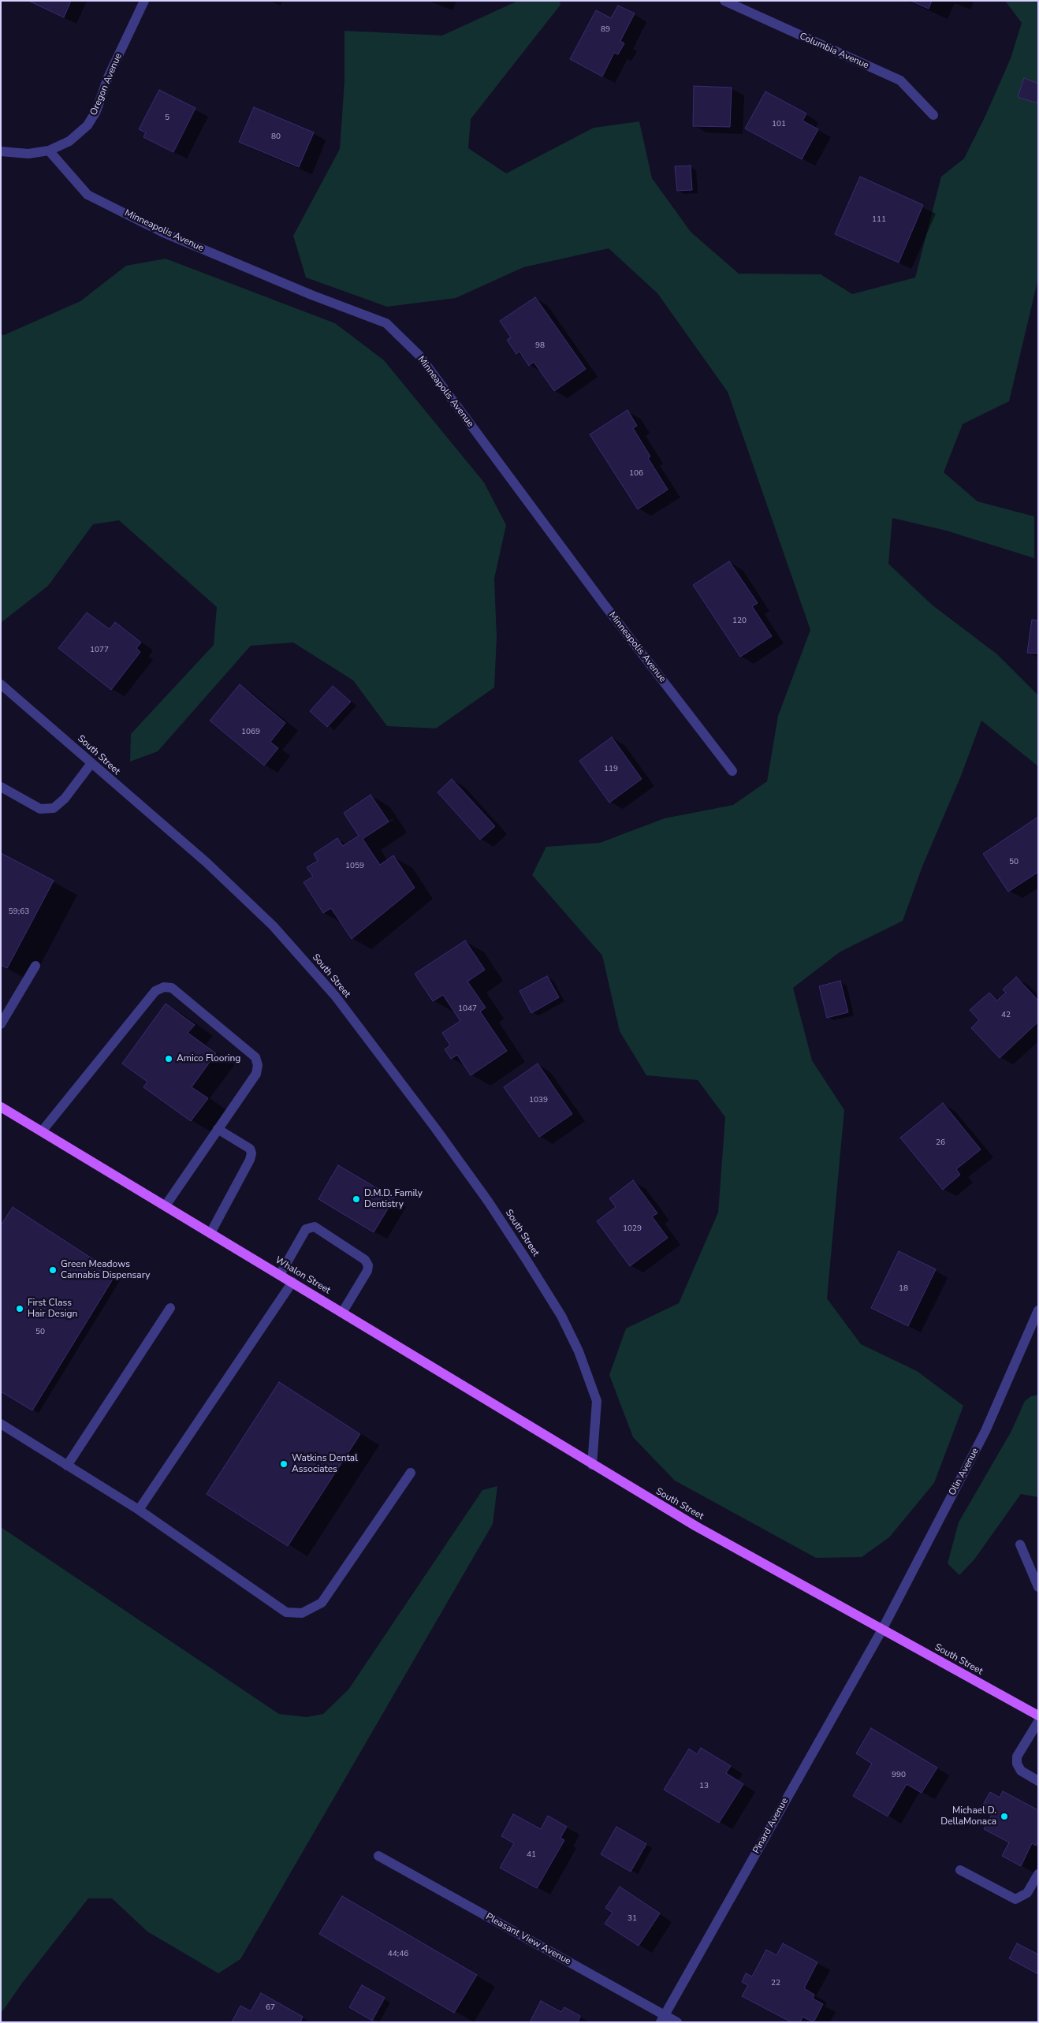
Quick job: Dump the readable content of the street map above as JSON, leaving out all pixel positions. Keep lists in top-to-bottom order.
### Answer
{
  "streets": {
    "main road": ["South Street", "Whalon Street"],
    "street": [
      "Columbia Avenue",
      "Oregon Avenue",
      "Minneapolis Avenue",
      "Olin Avenue",
      "Pinard Avenue",
      "Pleasant View Avenue"
    ]
  },
  "crossings": [
    ["Oregon Avenue", "Minneapolis Avenue"],
    ["South Street", "Whalon Street"],
    ["South Street", "Olin Avenue"],
    ["South Street", "Pinard Avenue"],
    ["Olin Avenue", "Pinard Avenue"],
    ["Pinard Avenue", "Pleasant View Avenue"]
  ],
  "places": [
    "Amico Flooring",
    "D.M.D. Family Dentistry",
    "Green Meadows Cannabis Dispensary",
    "First Class Hair Design",
    "Watkins Dental Associates",
    "Michael D. DellaMonaca"
  ],
  "house_numbers": [
    "89",
    "5",
    "101",
    "80",
    "111",
    "98",
    "106",
    "120",
    "1077",
    "1069",
    "119",
    "50",
    "1059",
    "59;63",
    "1047",
    "42",
    "1039",
    "26",
    "1029",
    "18",
    "50",
    "990",
    "13",
    "41",
    "31",
    "44;46",
    "22",
    "67"
  ]
}
